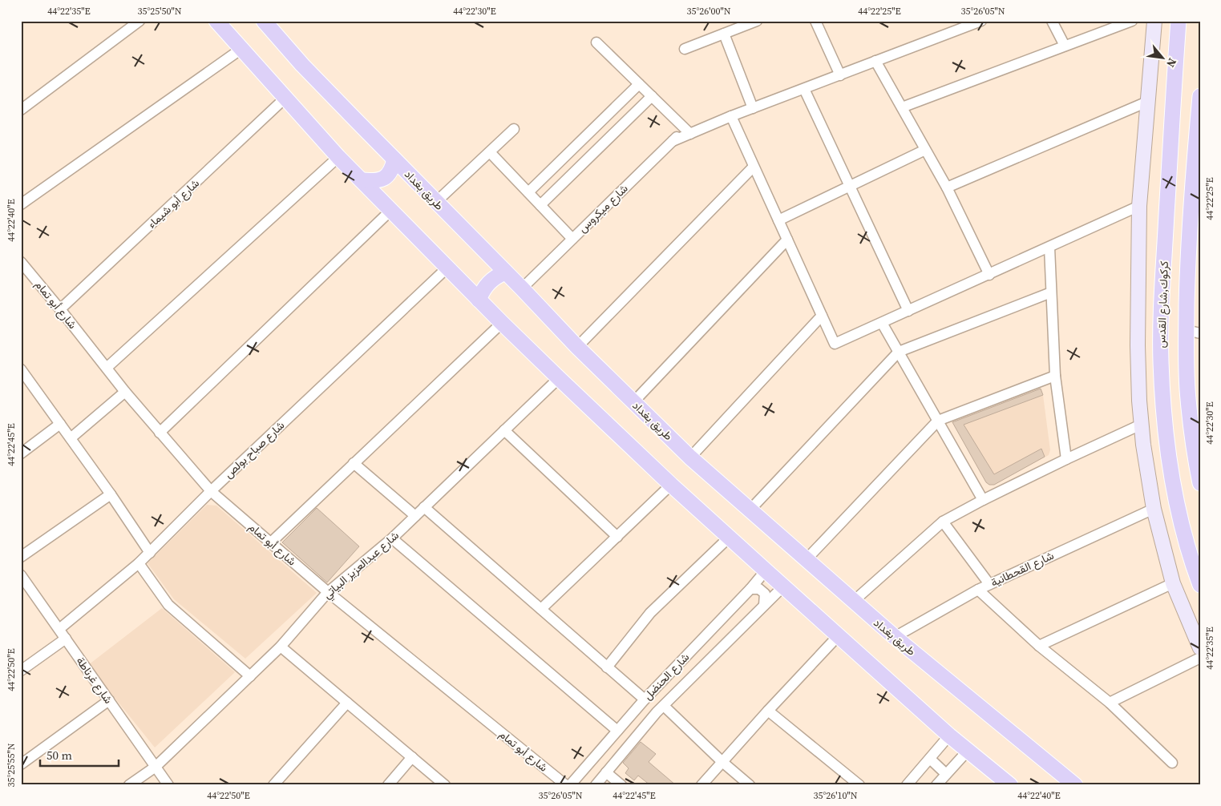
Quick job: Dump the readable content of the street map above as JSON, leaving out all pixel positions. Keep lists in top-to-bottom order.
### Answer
{
  "streets": {
    "main road": ["طريق بغداد", "كركوك,شارع القدس"],
    "street": [
      "شارع أبو شيماء",
      "شارع ميكروس",
      "شارع أبو تمام",
      "شارع صباح بولص",
      "شارع عبدالعزيز البياتي",
      "شارع القحطانية",
      "شارع الحنضل",
      "شارع غرناطة"
    ]
  },
  "crossings": [
    ["طريق بغداد", "شارع ميكروس"],
    ["طريق بغداد", "شارع القحطانية"],
    ["شارع أبو شيماء", "شارع أبو تمام"],
    ["شارع أبو تمام", "شارع صباح بولص"],
    ["شارع أبو تمام", "شارع عبدالعزيز البياتي"],
    ["شارع صباح بولص", "شارع غرناطة"],
    ["شارع عبدالعزيز البياتي", "شارع غرناطة"]
  ],
  "scale_bar": "50 m",
  "north": "bottom right",
  "coordinates": [
    "44°22'35\"E",
    "35°25'50\"N",
    "44°22'30\"E",
    "35°26'00\"N",
    "44°22'25\"E",
    "35°26'05\"N",
    "44°22'40\"E",
    "44°22'45\"E",
    "44°22'50\"E",
    "35°25'55\"N",
    "35°26'10\"N"
  ]
}
